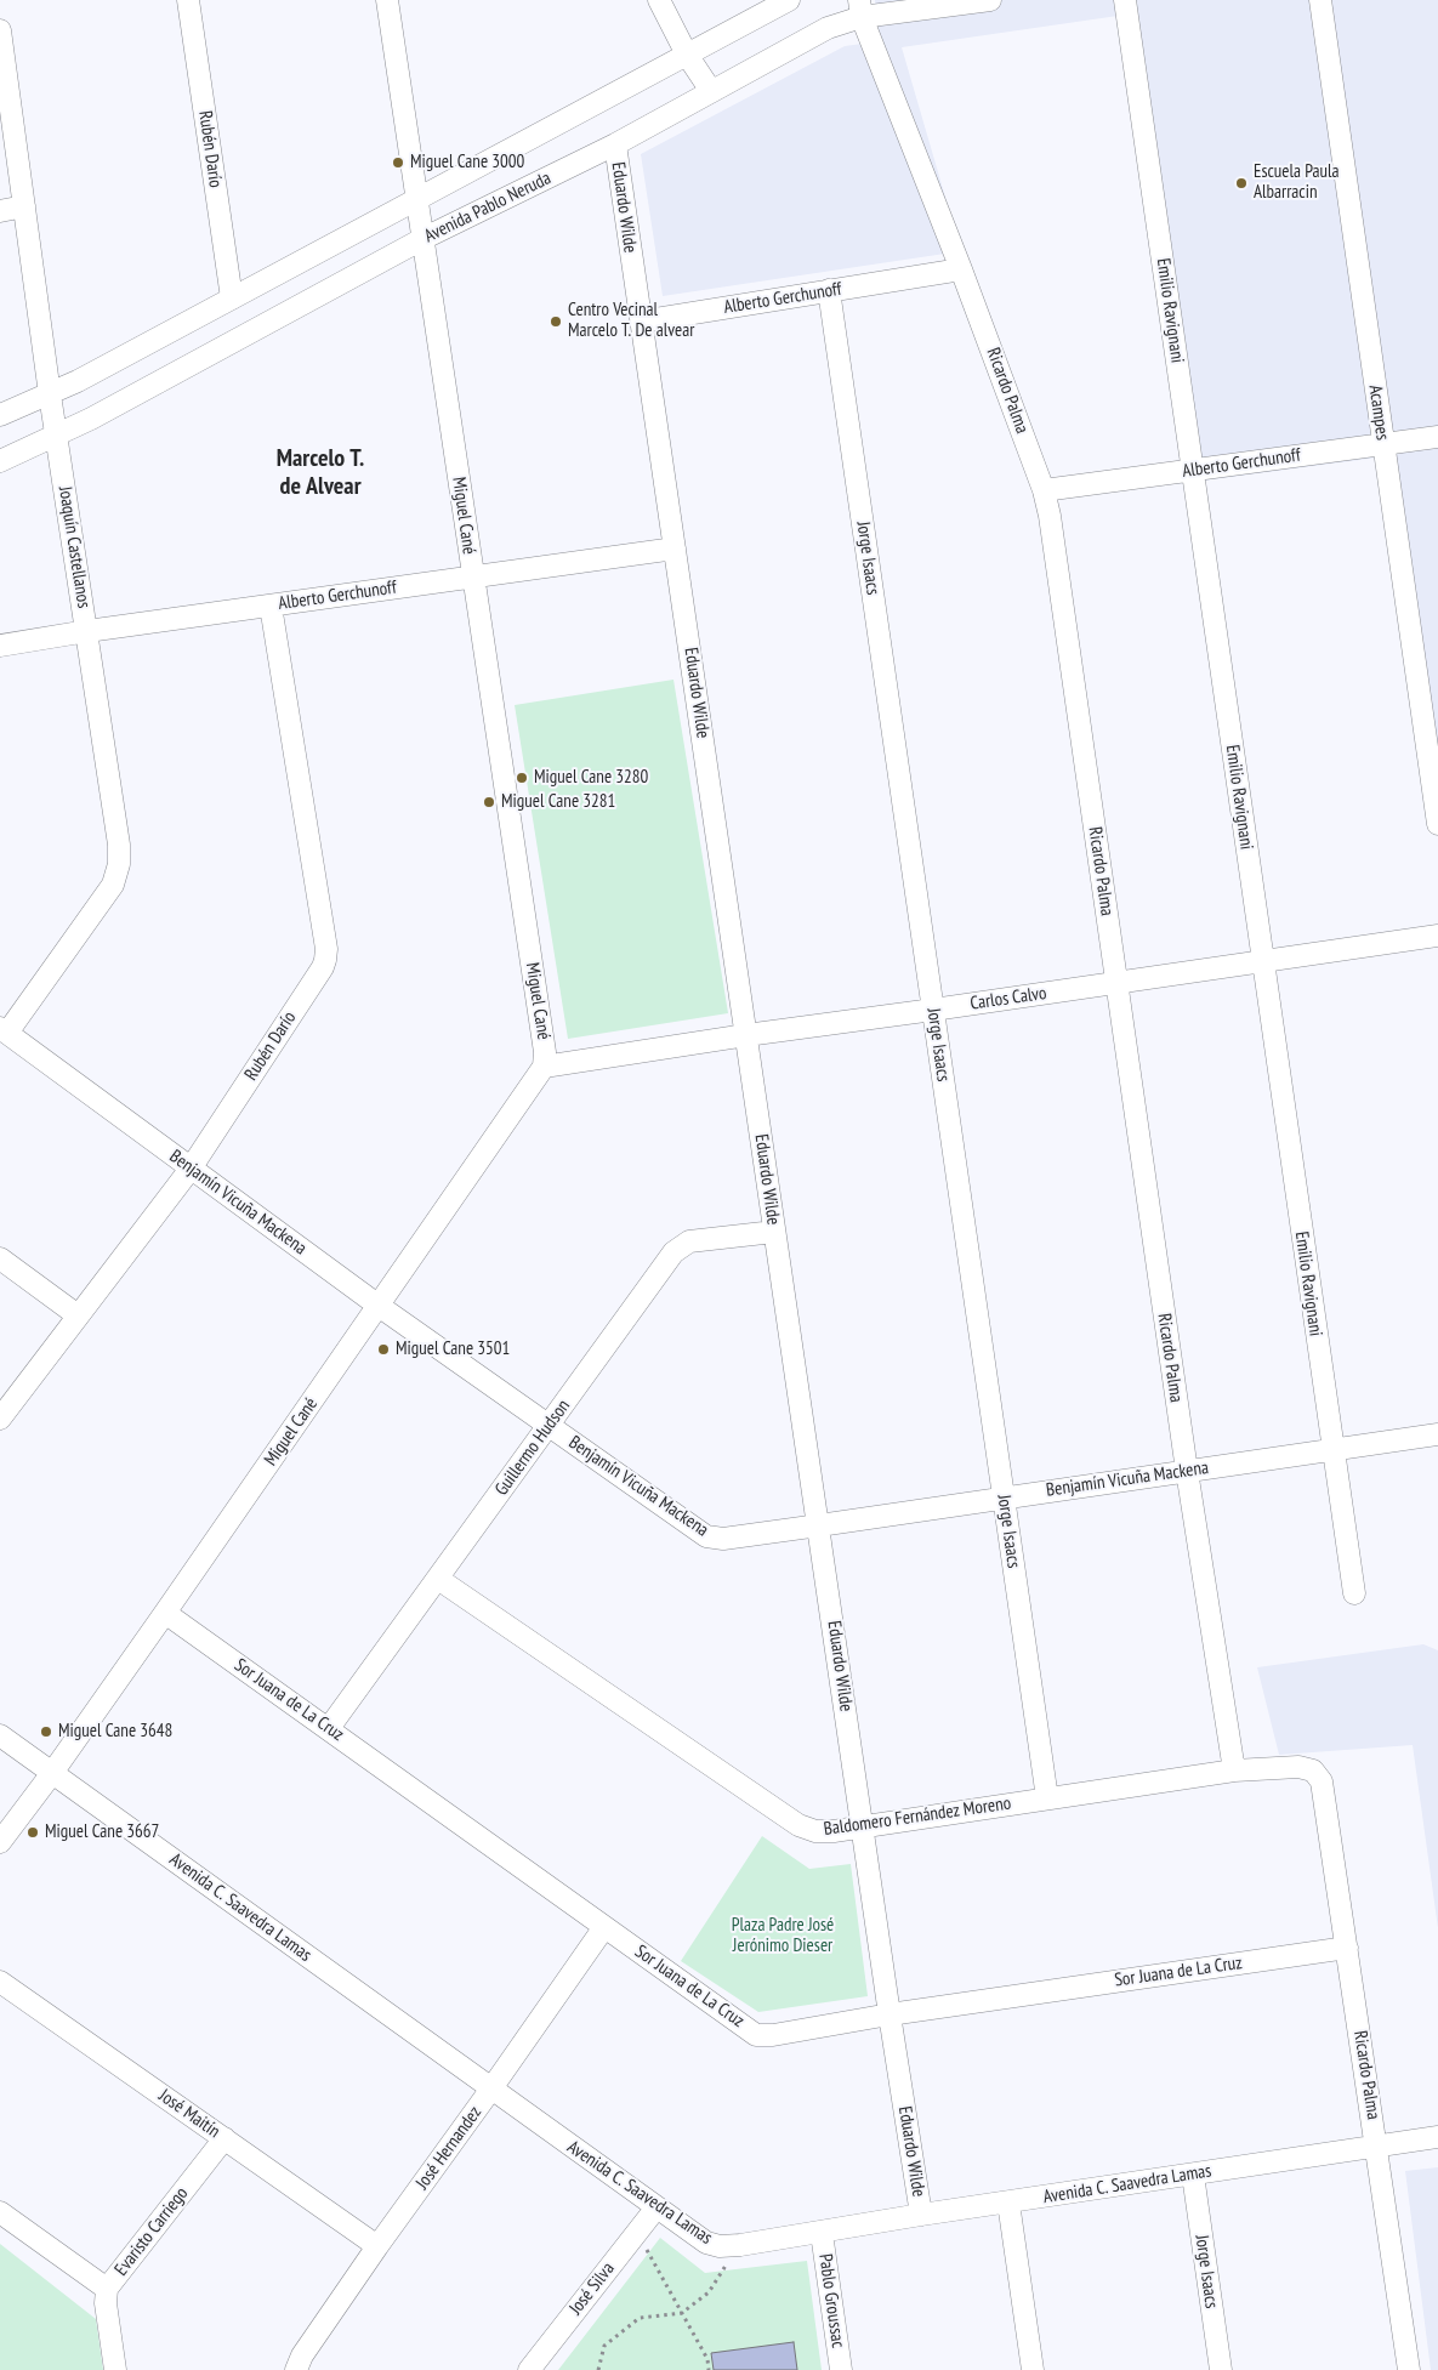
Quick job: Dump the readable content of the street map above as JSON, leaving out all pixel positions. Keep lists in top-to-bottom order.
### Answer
{
  "streets": {
    "street": [
      "Rubén Darío",
      "Avenida Pablo Neruda",
      "Eduardo Wilde",
      "Alberto Gerchunoff",
      "Emilio Ravignani",
      "Ricardo Palma",
      "Acampes",
      "Miguel Cané",
      "Joaquín Castellanos",
      "Jorge Isaacs",
      "Carlos Calvo",
      "Benjamín Vicuña Mackena",
      "Guillermo Hudson",
      "Sor Juana de La Cruz",
      "Baldomero Fernández Moreno",
      "Avenida C. Saavedra Lamas",
      "José Maitín",
      "José Hernandez",
      "Evaristo Carriego",
      "José Silva",
      "Pablo Groussac"
    ]
  },
  "crossings": [
    ["Rubén Darío", "Avenida Pablo Neruda"],
    ["Rubén Darío", "Alberto Gerchunoff"],
    ["Rubén Darío", "Benjamín Vicuña Mackena"],
    ["Avenida Pablo Neruda", "Eduardo Wilde"],
    ["Avenida Pablo Neruda", "Ricardo Palma"],
    ["Avenida Pablo Neruda", "Miguel Cané"],
    ["Avenida Pablo Neruda", "Joaquín Castellanos"],
    ["Eduardo Wilde", "Alberto Gerchunoff"],
    ["Eduardo Wilde", "Carlos Calvo"],
    ["Eduardo Wilde", "Benjamín Vicuña Mackena"],
    ["Eduardo Wilde", "Guillermo Hudson"],
    ["Eduardo Wilde", "Sor Juana de La Cruz"],
    ["Eduardo Wilde", "Baldomero Fernández Moreno"],
    ["Eduardo Wilde", "Avenida C. Saavedra Lamas"],
    ["Alberto Gerchunoff", "Emilio Ravignani"],
    ["Alberto Gerchunoff", "Ricardo Palma"],
    ["Alberto Gerchunoff", "Acampes"],
    ["Alberto Gerchunoff", "Miguel Cané"],
    ["Alberto Gerchunoff", "Joaquín Castellanos"],
    ["Alberto Gerchunoff", "Jorge Isaacs"],
    ["Emilio Ravignani", "Carlos Calvo"],
    ["Emilio Ravignani", "Benjamín Vicuña Mackena"],
    ["Ricardo Palma", "Carlos Calvo"],
    ["Ricardo Palma", "Benjamín Vicuña Mackena"],
    ["Ricardo Palma", "Sor Juana de La Cruz"],
    ["Ricardo Palma", "Baldomero Fernández Moreno"],
    ["Ricardo Palma", "Avenida C. Saavedra Lamas"],
    ["Miguel Cané", "Carlos Calvo"],
    ["Miguel Cané", "Benjamín Vicuña Mackena"],
    ["Miguel Cané", "Sor Juana de La Cruz"],
    ["Miguel Cané", "Avenida C. Saavedra Lamas"],
    ["Joaquín Castellanos", "Benjamín Vicuña Mackena"],
    ["Jorge Isaacs", "Carlos Calvo"],
    ["Jorge Isaacs", "Benjamín Vicuña Mackena"],
    ["Jorge Isaacs", "Baldomero Fernández Moreno"],
    ["Jorge Isaacs", "Avenida C. Saavedra Lamas"],
    ["Benjamín Vicuña Mackena", "Guillermo Hudson"],
    ["Guillermo Hudson", "Sor Juana de La Cruz"],
    ["Guillermo Hudson", "Baldomero Fernández Moreno"],
    ["Sor Juana de La Cruz", "José Hernandez"],
    ["Avenida C. Saavedra Lamas", "José Hernandez"],
    ["Avenida C. Saavedra Lamas", "José Silva"],
    ["Avenida C. Saavedra Lamas", "Pablo Groussac"],
    ["José Maitín", "José Hernandez"],
    ["José Maitín", "Evaristo Carriego"]
  ],
  "districts": ["Marcelo T. de Alvear"],
  "parks": ["Plaza Padre José Jerónimo Dieser"],
  "places": [
    "Miguel Cane 3000",
    "Escuela Paula Albarracin",
    "Centro Vecinal Marcelo T. De alvear",
    "Miguel Cane 3280",
    "Miguel Cane 3281",
    "Miguel Cane 3501",
    "Miguel Cane 3648",
    "Miguel Cane 3667"
  ]
}
